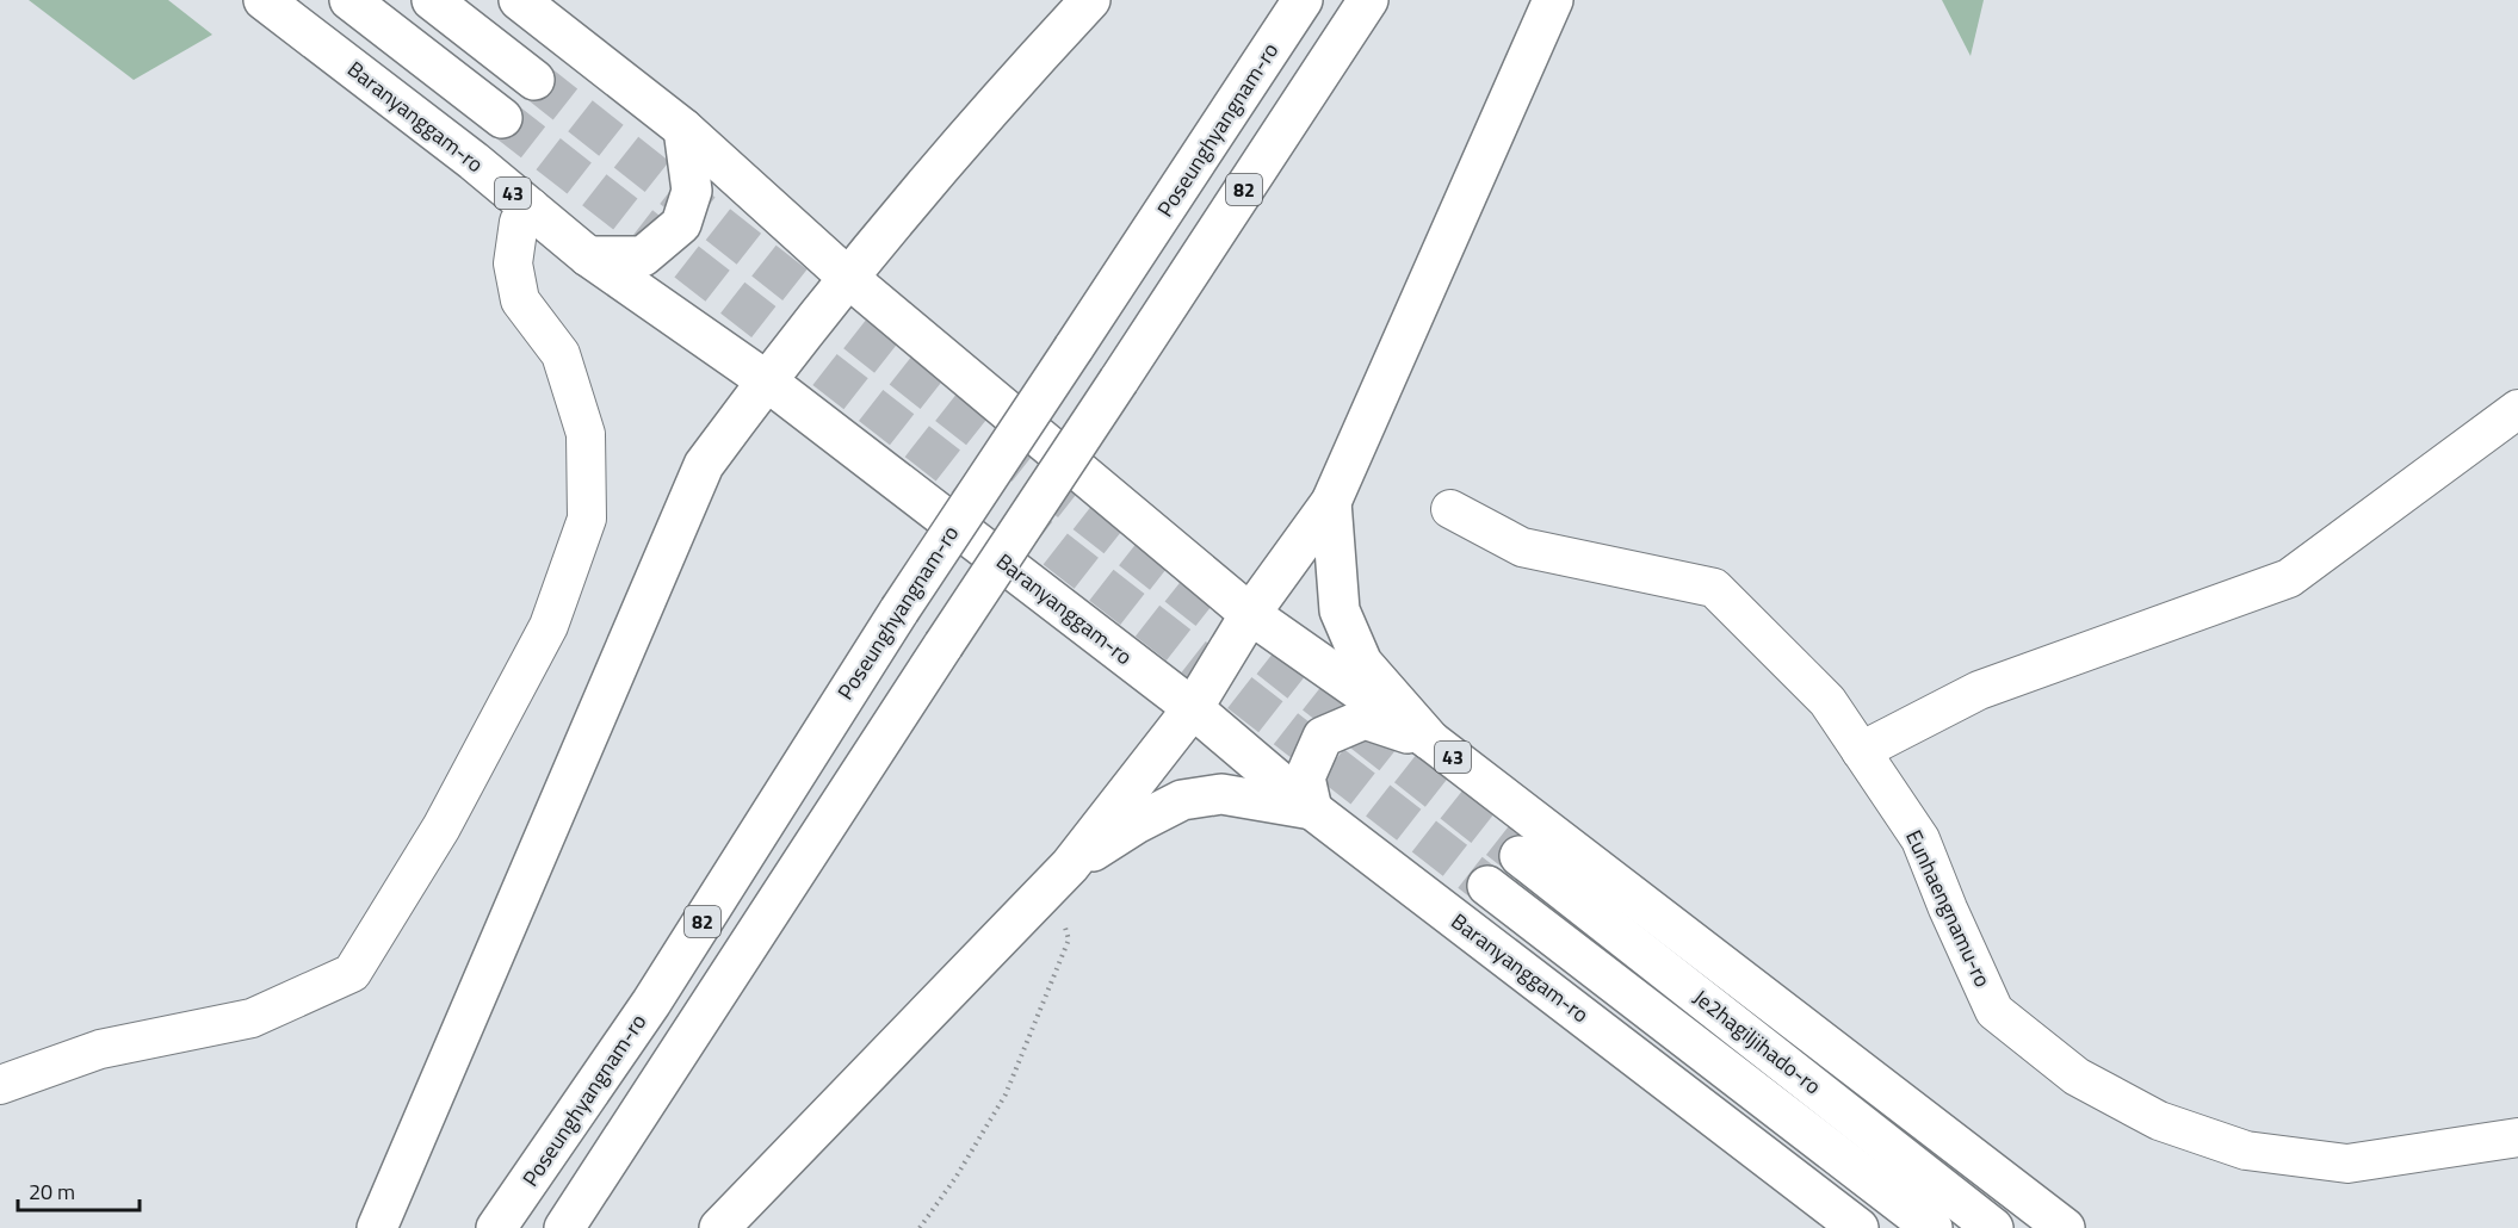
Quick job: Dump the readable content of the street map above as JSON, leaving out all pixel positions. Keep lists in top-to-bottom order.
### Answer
{
  "streets": {
    "main road": [
      "Baranyanggam-ro",
      "Poseunghyangnam-ro",
      "82",
      "43",
      "Je2hagiljihado-ro"
    ],
    "street": ["Eunhaengnamu-ro"]
  },
  "scale_bar": "20 m"
}
